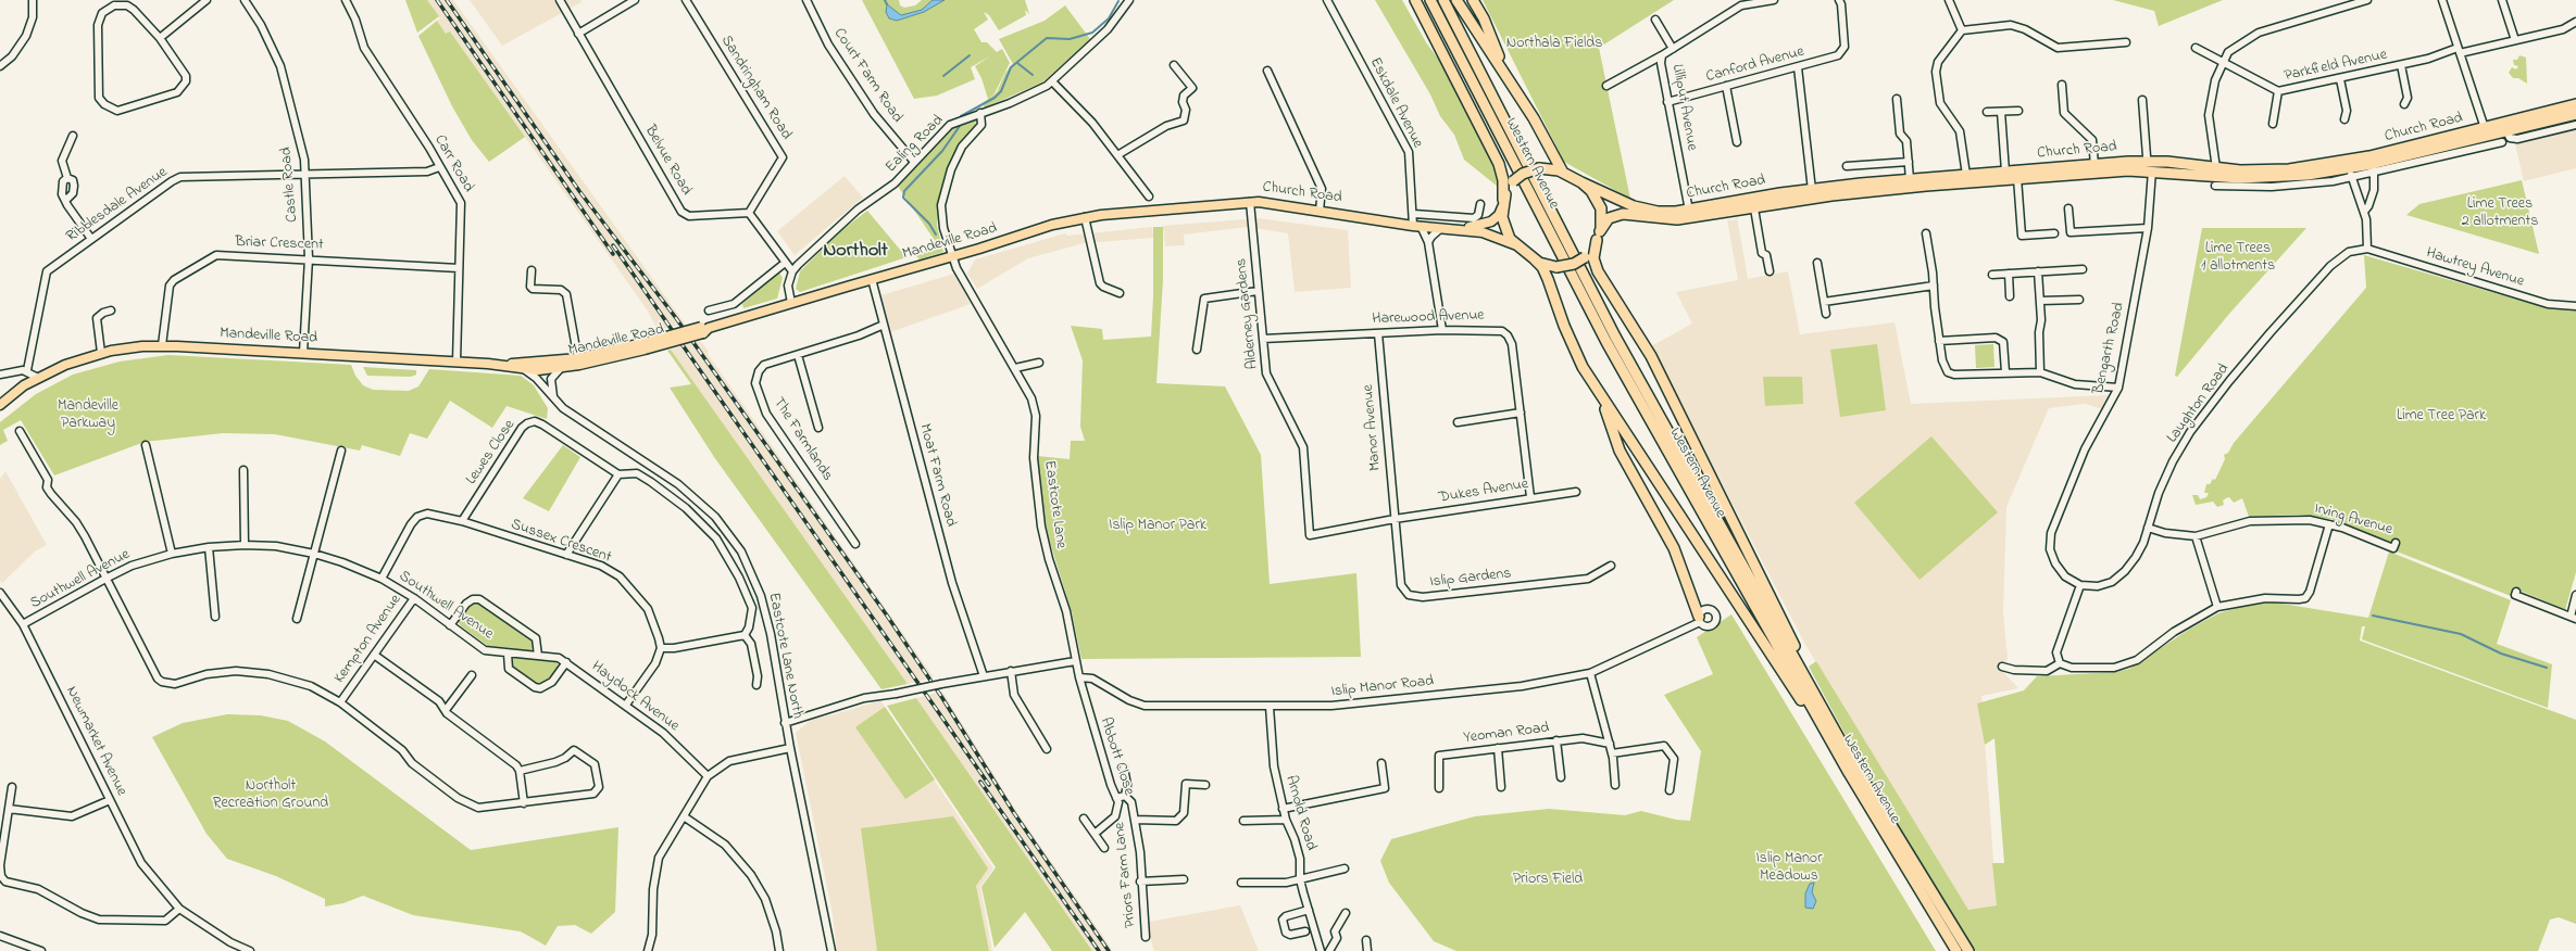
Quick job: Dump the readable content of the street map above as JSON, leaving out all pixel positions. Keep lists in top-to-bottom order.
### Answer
{
  "streets": {
    "highway": ["Church Road", "Western Avenue"],
    "main road": ["Mandeville Road"],
    "street": [
      "Canford Avenue",
      "Parkfield Avenue",
      "Court Farm Road",
      "Sandringham Road",
      "Eskdale Avenue",
      "Lilliput Avenue",
      "Ealing Road",
      "Belvue Road",
      "Carr Road",
      "Castle Road",
      "Ribblesdale Avenue",
      "Briar Crescent",
      "Hawtrey Avenue",
      "Alderney Gardens",
      "Harewood Avenue",
      "Bengarth Road",
      "Laughton Road",
      "Manor Avenue",
      "The Farmlands",
      "Lewes Close",
      "Moat Farm Road",
      "Dukes Avenue",
      "Eastcote Lane",
      "Irving Avenue",
      "Sussex Crescent",
      "Islip Gardens",
      "Southwell Avenue",
      "Kempton Avenue",
      "Eastcote Lane North",
      "Islip Manor Road",
      "Haydock Avenue",
      "Yeoman Road",
      "Newmarket Avenue",
      "Abbott Close",
      "Arnold Road",
      "Priors Farm Lane"
    ]
  },
  "crossings": [
    ["Canford Avenue", "Lilliput Avenue"],
    ["Court Farm Road", "Ealing Road"],
    ["Sandringham Road", "Belvue Road"],
    ["Eskdale Avenue", "Church Road"],
    ["Lilliput Avenue", "Church Road"],
    ["Church Road", "Mandeville Road"],
    ["Church Road", "Alderney Gardens"],
    ["Church Road", "Bengarth Road"],
    ["Ealing Road", "Eastcote Lane"],
    ["Carr Road", "Ribblesdale Avenue"],
    ["Carr Road", "Mandeville Road"],
    ["Carr Road", "Briar Crescent"],
    ["Castle Road", "Ribblesdale Avenue"],
    ["Castle Road", "Mandeville Road"],
    ["Castle Road", "Briar Crescent"],
    ["Mandeville Road", "Briar Crescent"],
    ["Mandeville Road", "Moat Farm Road"],
    ["Mandeville Road", "Eastcote Lane"],
    ["Mandeville Road", "Eastcote Lane North"],
    ["Hawtrey Avenue", "Laughton Road"],
    ["Alderney Gardens", "Harewood Avenue"],
    ["Alderney Gardens", "Manor Avenue"],
    ["Alderney Gardens", "Dukes Avenue"],
    ["Alderney Gardens", "Islip Gardens"],
    ["Harewood Avenue", "Manor Avenue"],
    ["Harewood Avenue", "Dukes Avenue"],
    ["Bengarth Road", "Laughton Road"],
    ["Laughton Road", "Irving Avenue"],
    ["Manor Avenue", "Dukes Avenue"],
    ["Manor Avenue", "Islip Gardens"],
    ["The Farmlands", "Moat Farm Road"],
    ["Lewes Close", "Sussex Crescent"],
    ["Dukes Avenue", "Islip Gardens"],
    ["Sussex Crescent", "Southwell Avenue"],
    ["Southwell Avenue", "Kempton Avenue"],
    ["Southwell Avenue", "Haydock Avenue"],
    ["Southwell Avenue", "Newmarket Avenue"],
    ["Islip Manor Road", "Abbott Close"],
    ["Islip Manor Road", "Arnold Road"]
  ],
  "districts": ["Northolt"],
  "parks": [
    "Northala Fields",
    "Lime Trees 2 allotments",
    "Lime Trees 1 allotments",
    "Mandeville Parkway",
    "Lime Tree Park",
    "Islip Manor Park",
    "Northolt Recreation Ground",
    "Islip Manor Meadows",
    "Priors Field"
  ]
}
